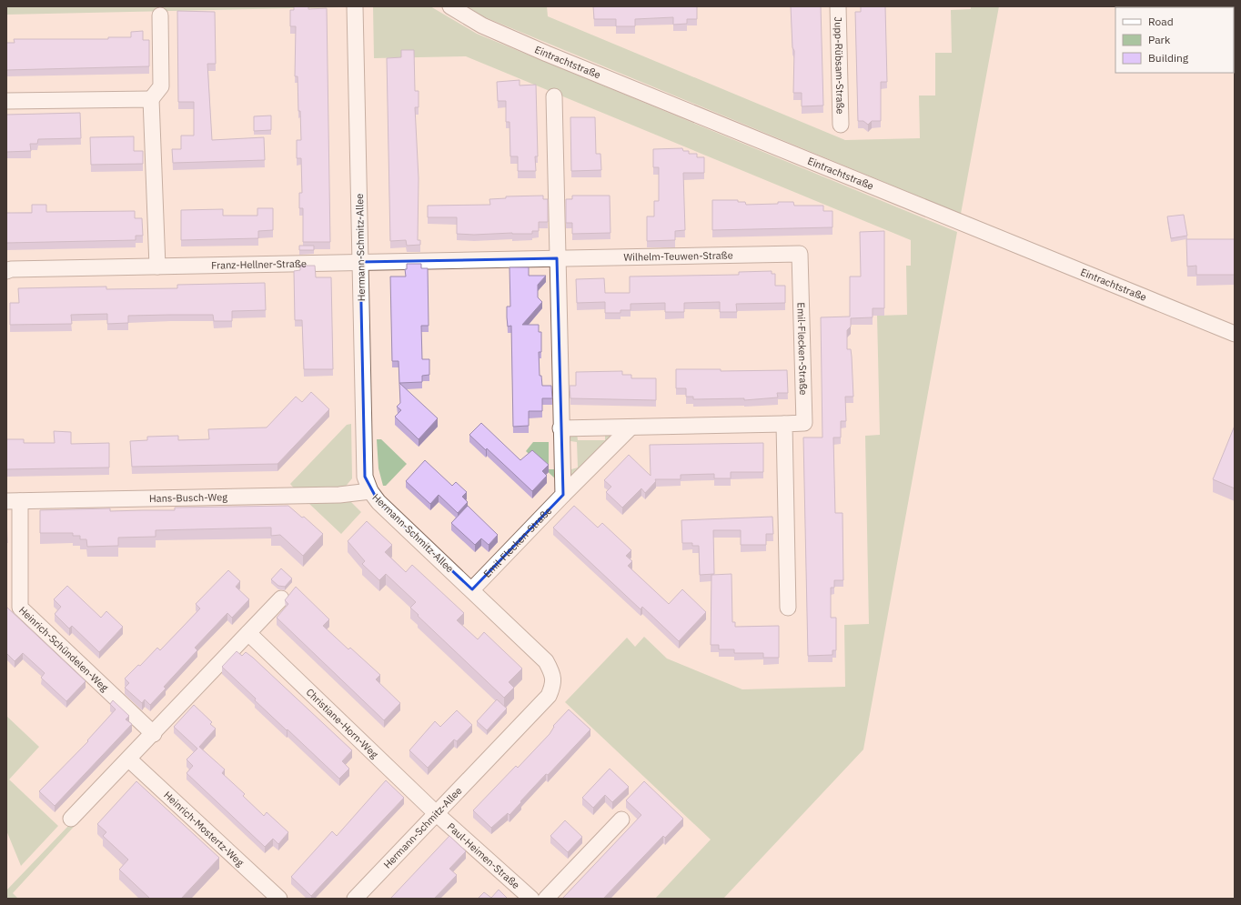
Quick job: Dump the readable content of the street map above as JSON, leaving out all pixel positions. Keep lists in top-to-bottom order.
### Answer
{
  "streets": {
    "street": [
      "Eintrachtstraße",
      "Jupp-Rübsam-Straße",
      "Hermann-Schmitz-Allee",
      "Wilhelm-Teuwen-Straße",
      "Franz-Hellner-Straße",
      "Emil-Flecken-Straße",
      "Hans-Busch-Weg",
      "Heinrich-Schündelen-Weg",
      "Christiane-Horn-Weg",
      "Heinrich-Mostertz-Weg",
      "Paul-Heimen-Straße"
    ]
  },
  "crossings": [
    ["Hermann-Schmitz-Allee", "Wilhelm-Teuwen-Straße"],
    ["Hermann-Schmitz-Allee", "Franz-Hellner-Straße"],
    ["Hermann-Schmitz-Allee", "Emil-Flecken-Straße"],
    ["Hermann-Schmitz-Allee", "Hans-Busch-Weg"],
    ["Hermann-Schmitz-Allee", "Christiane-Horn-Weg"],
    ["Hermann-Schmitz-Allee", "Paul-Heimen-Straße"],
    ["Wilhelm-Teuwen-Straße", "Franz-Hellner-Straße"],
    ["Wilhelm-Teuwen-Straße", "Emil-Flecken-Straße"],
    ["Hans-Busch-Weg", "Heinrich-Schündelen-Weg"],
    ["Christiane-Horn-Weg", "Paul-Heimen-Straße"]
  ],
  "legend": ["Road", "Park", "Building"]
}
